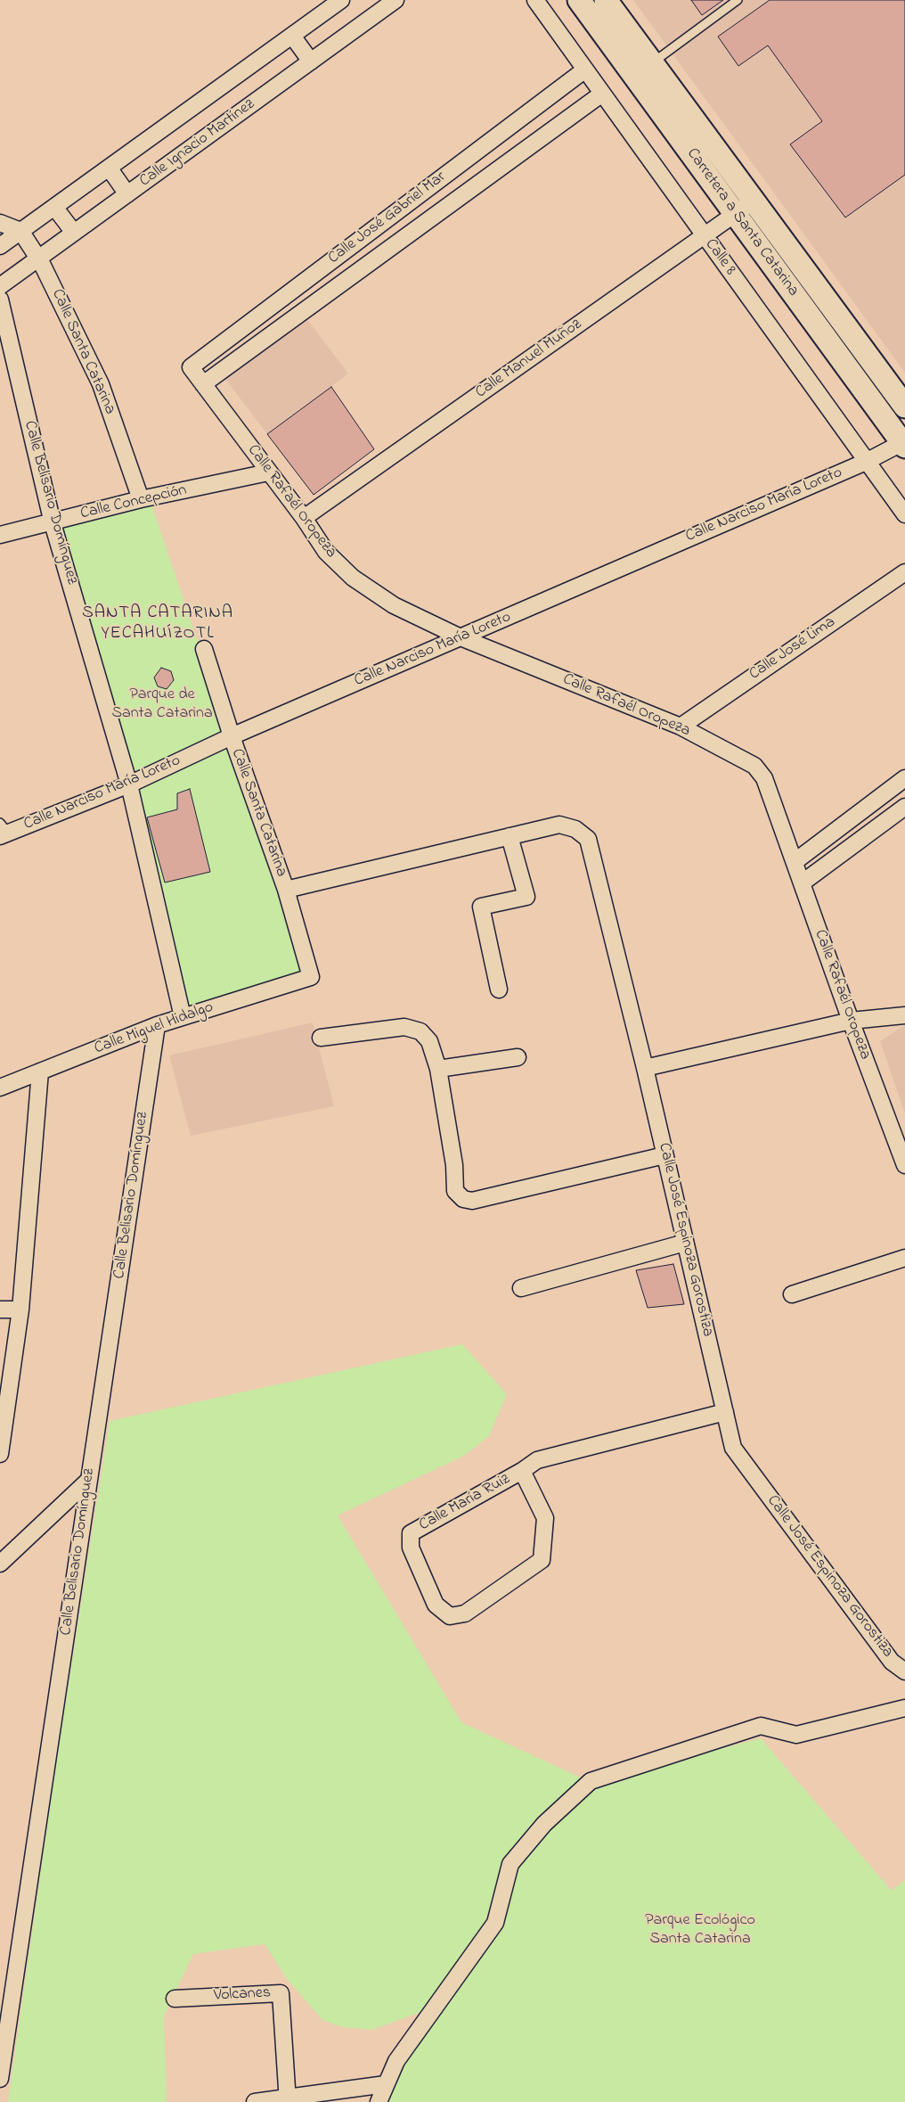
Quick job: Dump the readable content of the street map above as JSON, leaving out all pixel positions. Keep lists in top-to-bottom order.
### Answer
{
  "streets": {
    "main road": ["Carretera a Santa Catarina"],
    "street": [
      "Calle Ignacio Martínez",
      "Calle José Gabriel Mar",
      "Calle 8",
      "Calle Santa Catarina",
      "Calle Manuel Muñoz",
      "Calle Rafaél Oropeza",
      "Calle Belisario Domínguez",
      "Calle Concepción",
      "Calle Narciso María Loreto",
      "Calle José Lima",
      "Calle Miguel Hidalgo",
      "Calle José Espinoza Gorostiza",
      "Calle María Ruiz",
      "Volcanes"
    ]
  },
  "crossings": [
    ["Calle Ignacio Martínez", "Calle Santa Catarina"],
    ["Calle José Gabriel Mar", "Calle 8"],
    ["Calle José Gabriel Mar", "Calle Rafaél Oropeza"],
    ["Carretera a Santa Catarina", "Calle Manuel Muñoz"],
    ["Carretera a Santa Catarina", "Calle Narciso María Loreto"],
    ["Calle 8", "Calle Manuel Muñoz"],
    ["Calle 8", "Calle Narciso María Loreto"],
    ["Calle Santa Catarina", "Calle Concepción"],
    ["Calle Santa Catarina", "Calle Narciso María Loreto"],
    ["Calle Santa Catarina", "Calle Miguel Hidalgo"],
    ["Calle Santa Catarina", "Calle José Espinoza Gorostiza"],
    ["Calle Manuel Muñoz", "Calle Rafaél Oropeza"],
    ["Calle Rafaél Oropeza", "Calle Concepción"],
    ["Calle Rafaél Oropeza", "Calle Narciso María Loreto"],
    ["Calle Rafaél Oropeza", "Calle José Lima"],
    ["Calle Belisario Domínguez", "Calle Concepción"],
    ["Calle Belisario Domínguez", "Calle Narciso María Loreto"],
    ["Calle Belisario Domínguez", "Calle Miguel Hidalgo"],
    ["Calle José Espinoza Gorostiza", "Calle María Ruiz"]
  ],
  "districts": ["SANTA CATARINA YECAHUÍZOTL"],
  "parks": ["Parque de Santa Catarina", "Parque Ecológico Santa Catarina"]
}
